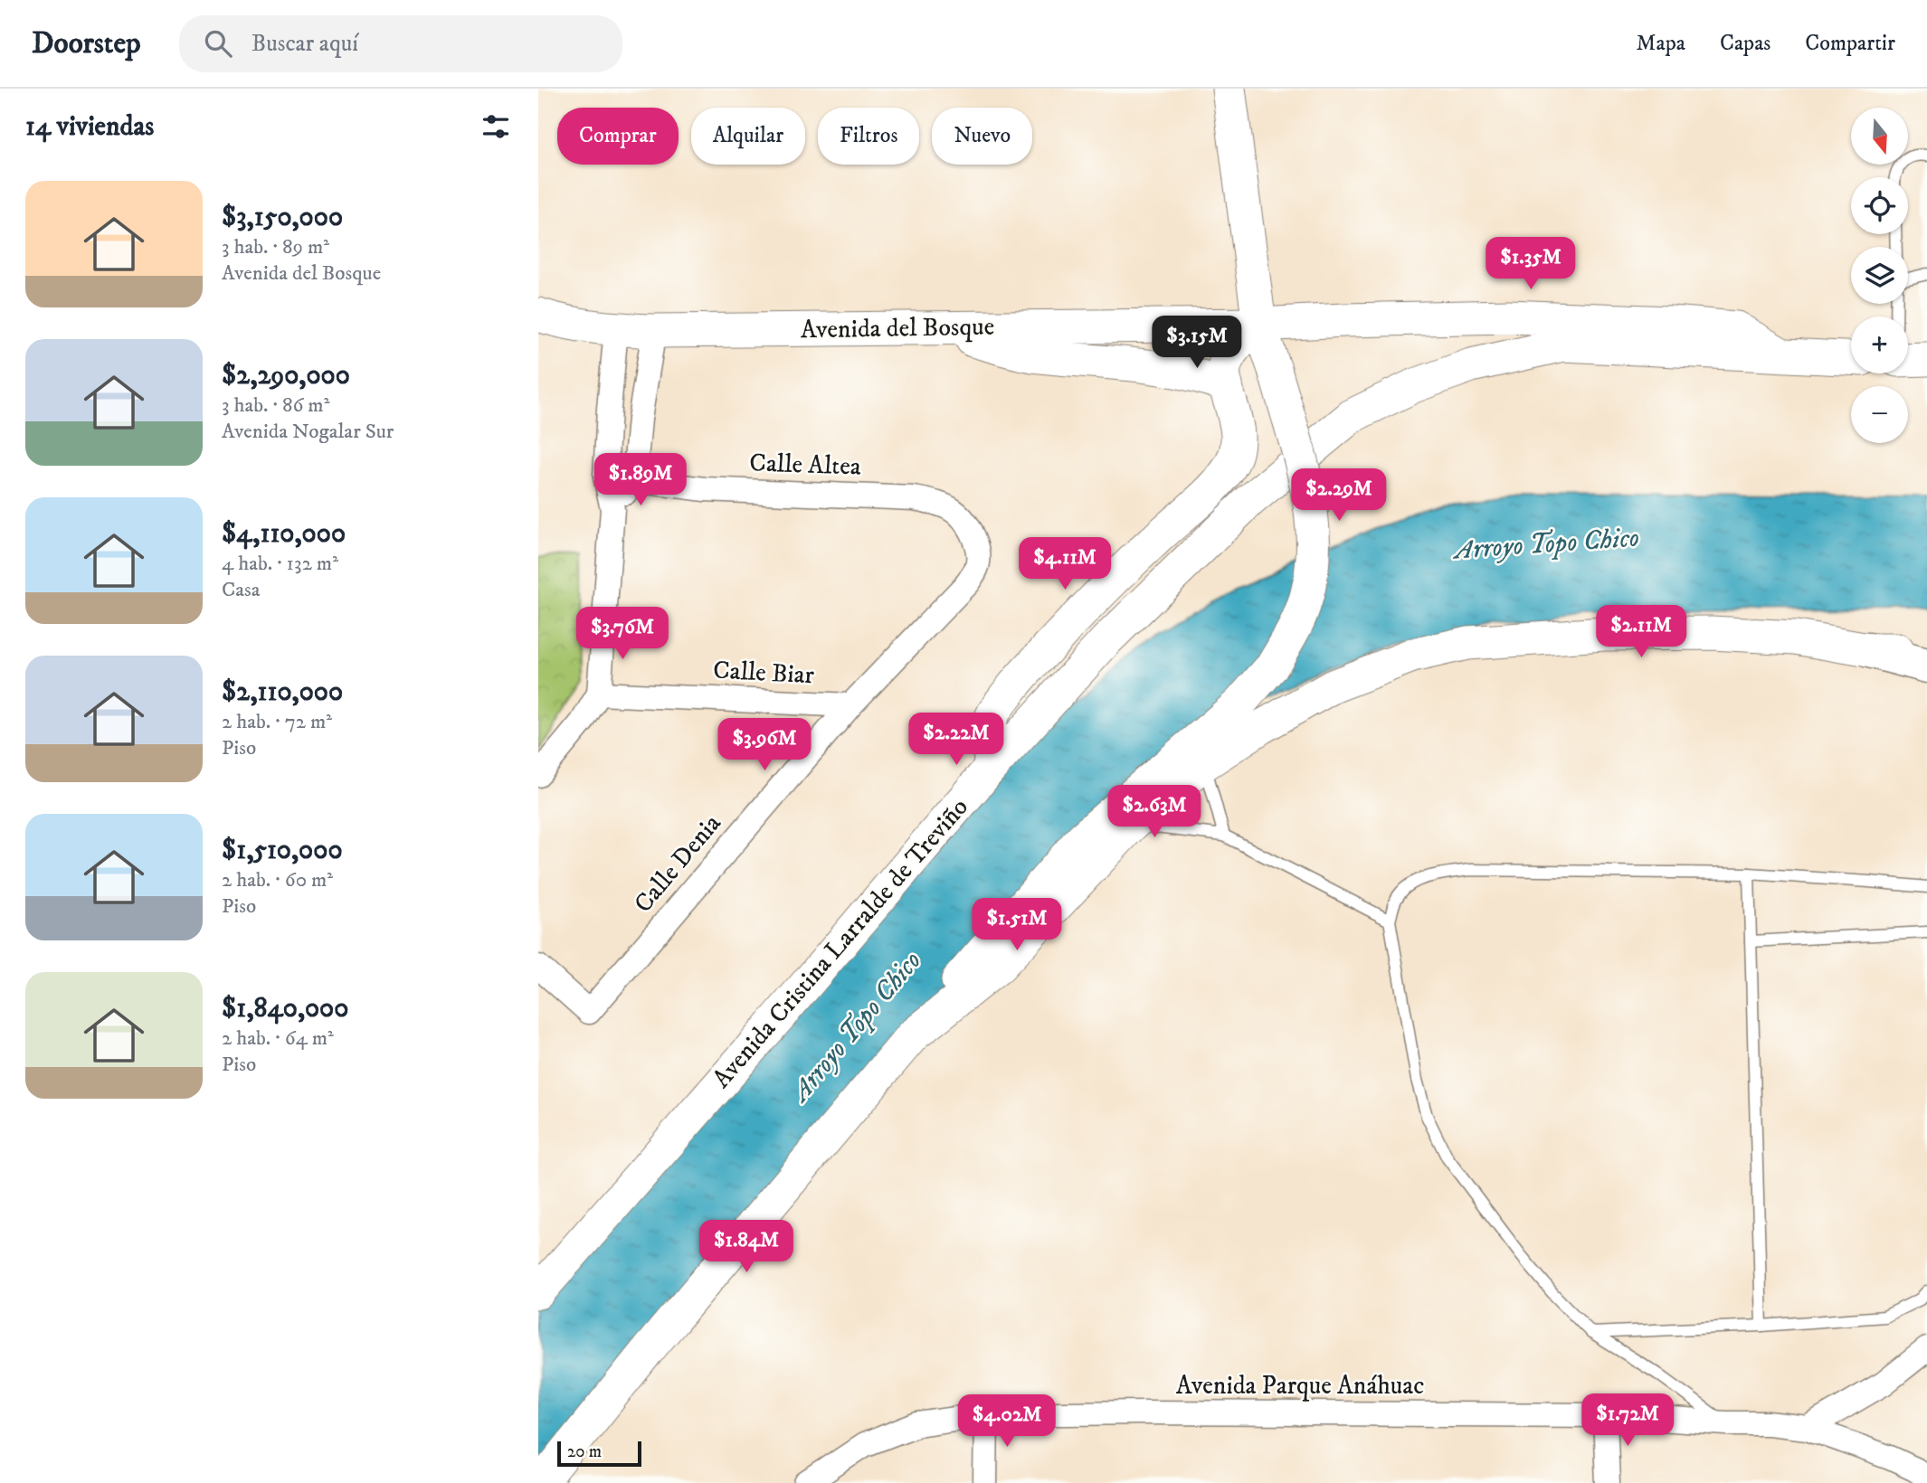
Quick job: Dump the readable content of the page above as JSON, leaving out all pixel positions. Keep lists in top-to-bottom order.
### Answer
{
  "streets": {
    "main road": ["Avenida del Bosque", "Avenida Cristina Larralde de Treviño"],
    "street": [
      "Calle Altea",
      "Calle Biar",
      "Calle Denia",
      "Avenida Parque Anáhuac"
    ]
  },
  "crossings": [
    ["Avenida del Bosque", "Avenida Cristina Larralde de Treviño"],
    ["Calle Altea", "Calle Denia"],
    ["Calle Biar", "Calle Denia"]
  ],
  "water": ["Arroyo Topo Chico"],
  "scale_bar": "20 m",
  "north": "bottom",
  "page": {
    "header": "Doorstep",
    "search": "Buscar aquí",
    "nav": ["Mapa", "Capas", "Compartir"],
    "heading": "14 viviendas",
    "map_buttons": ["+", "−"],
    "chip": [
      "Comprar",
      "Alquilar",
      "Filtros",
      "Nuevo"
    ],
    "list": [
      {
        "name": "$3,150,000",
        "note": "3 hab. · 89 m² · Avenida del Bosque"
      },
      {
        "name": "$2,290,000",
        "note": "3 hab. · 86 m² · Avenida Nogalar Sur"
      },
      {
        "name": "$4,110,000",
        "note": "4 hab. · 132 m² · Casa"
      },
      {
        "name": "$2,110,000",
        "note": "2 hab. · 72 m² · Piso"
      },
      {
        "name": "$1,510,000",
        "note": "2 hab. · 60 m² · Piso"
      },
      {
        "name": "$1,840,000",
        "note": "2 hab. · 64 m² · Piso"
      }
    ],
    "price": [
      "$1.35M",
      "$3.15M",
      "$1.89M",
      "$2.29M",
      "$4.11M",
      "$2.11M",
      "$3.76M",
      "$2.22M",
      "$3.96M",
      "$2.63M",
      "$1.51M",
      "$1.84M",
      "$1.72M",
      "$4.02M"
    ],
    "scale": "20 m"
  }
}
